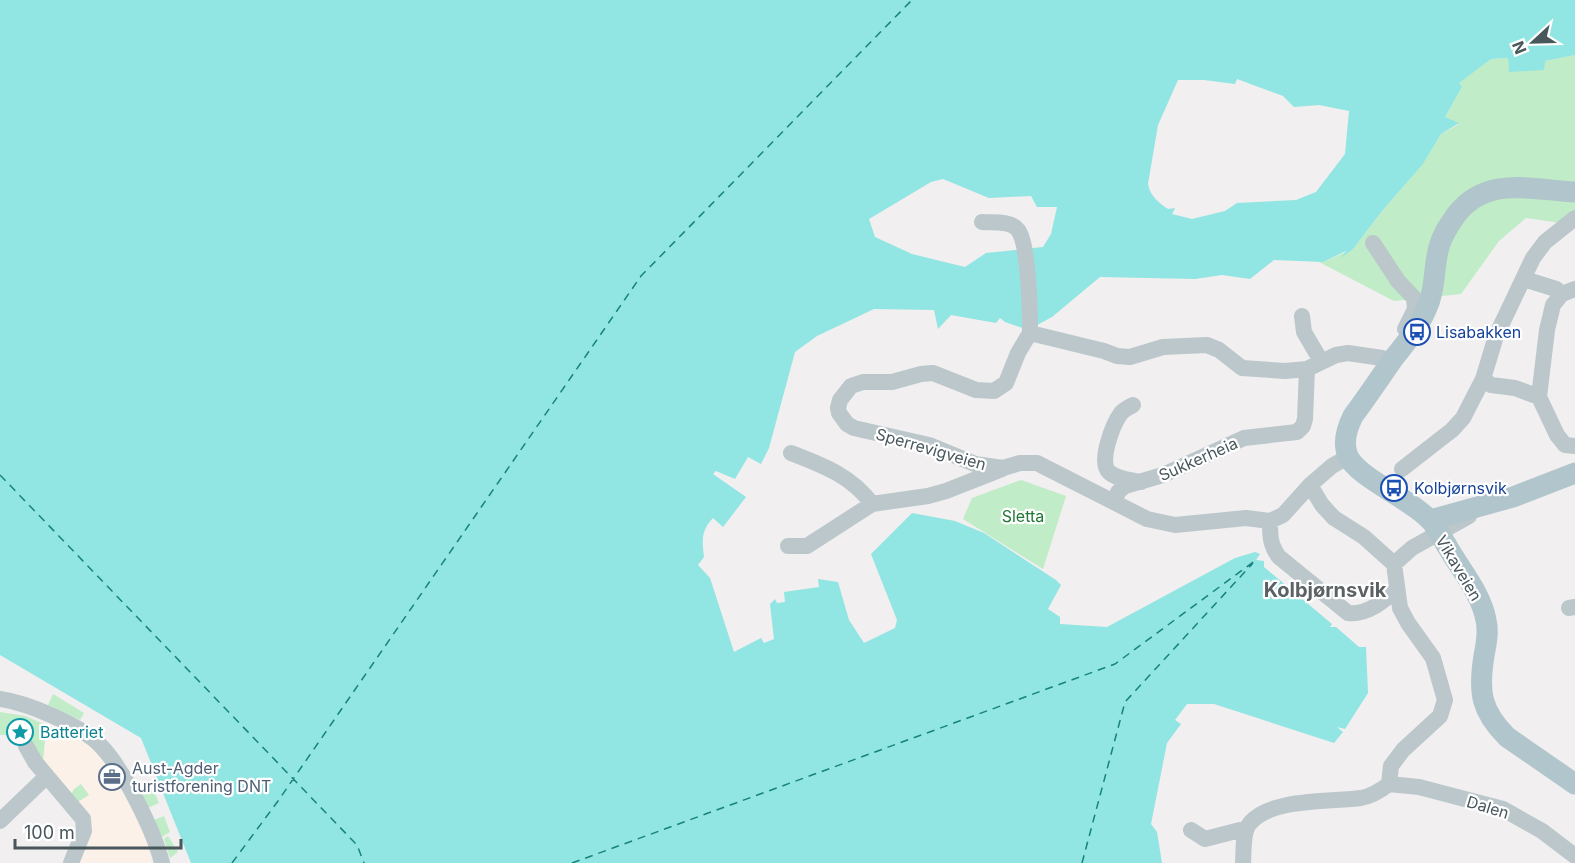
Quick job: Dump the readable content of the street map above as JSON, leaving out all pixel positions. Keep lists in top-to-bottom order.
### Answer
{
  "streets": {
    "main road": ["Vikaveien"],
    "street": ["Sperrevigveien", "Sukkerheia", "Dalen"]
  },
  "crossings": [
    ["Sperrevigveien", "Sukkerheia"]
  ],
  "districts": ["Kolbjørnsvik"],
  "parks": ["Sletta"],
  "places": {
    "bus stop": ["Lisabakken", "Kolbjørnsvik"],
    "place": ["Batteriet"],
    "office": ["Aust-Agder turistforening DNT"]
  },
  "scale_bar": "100 m",
  "north": "left"
}
